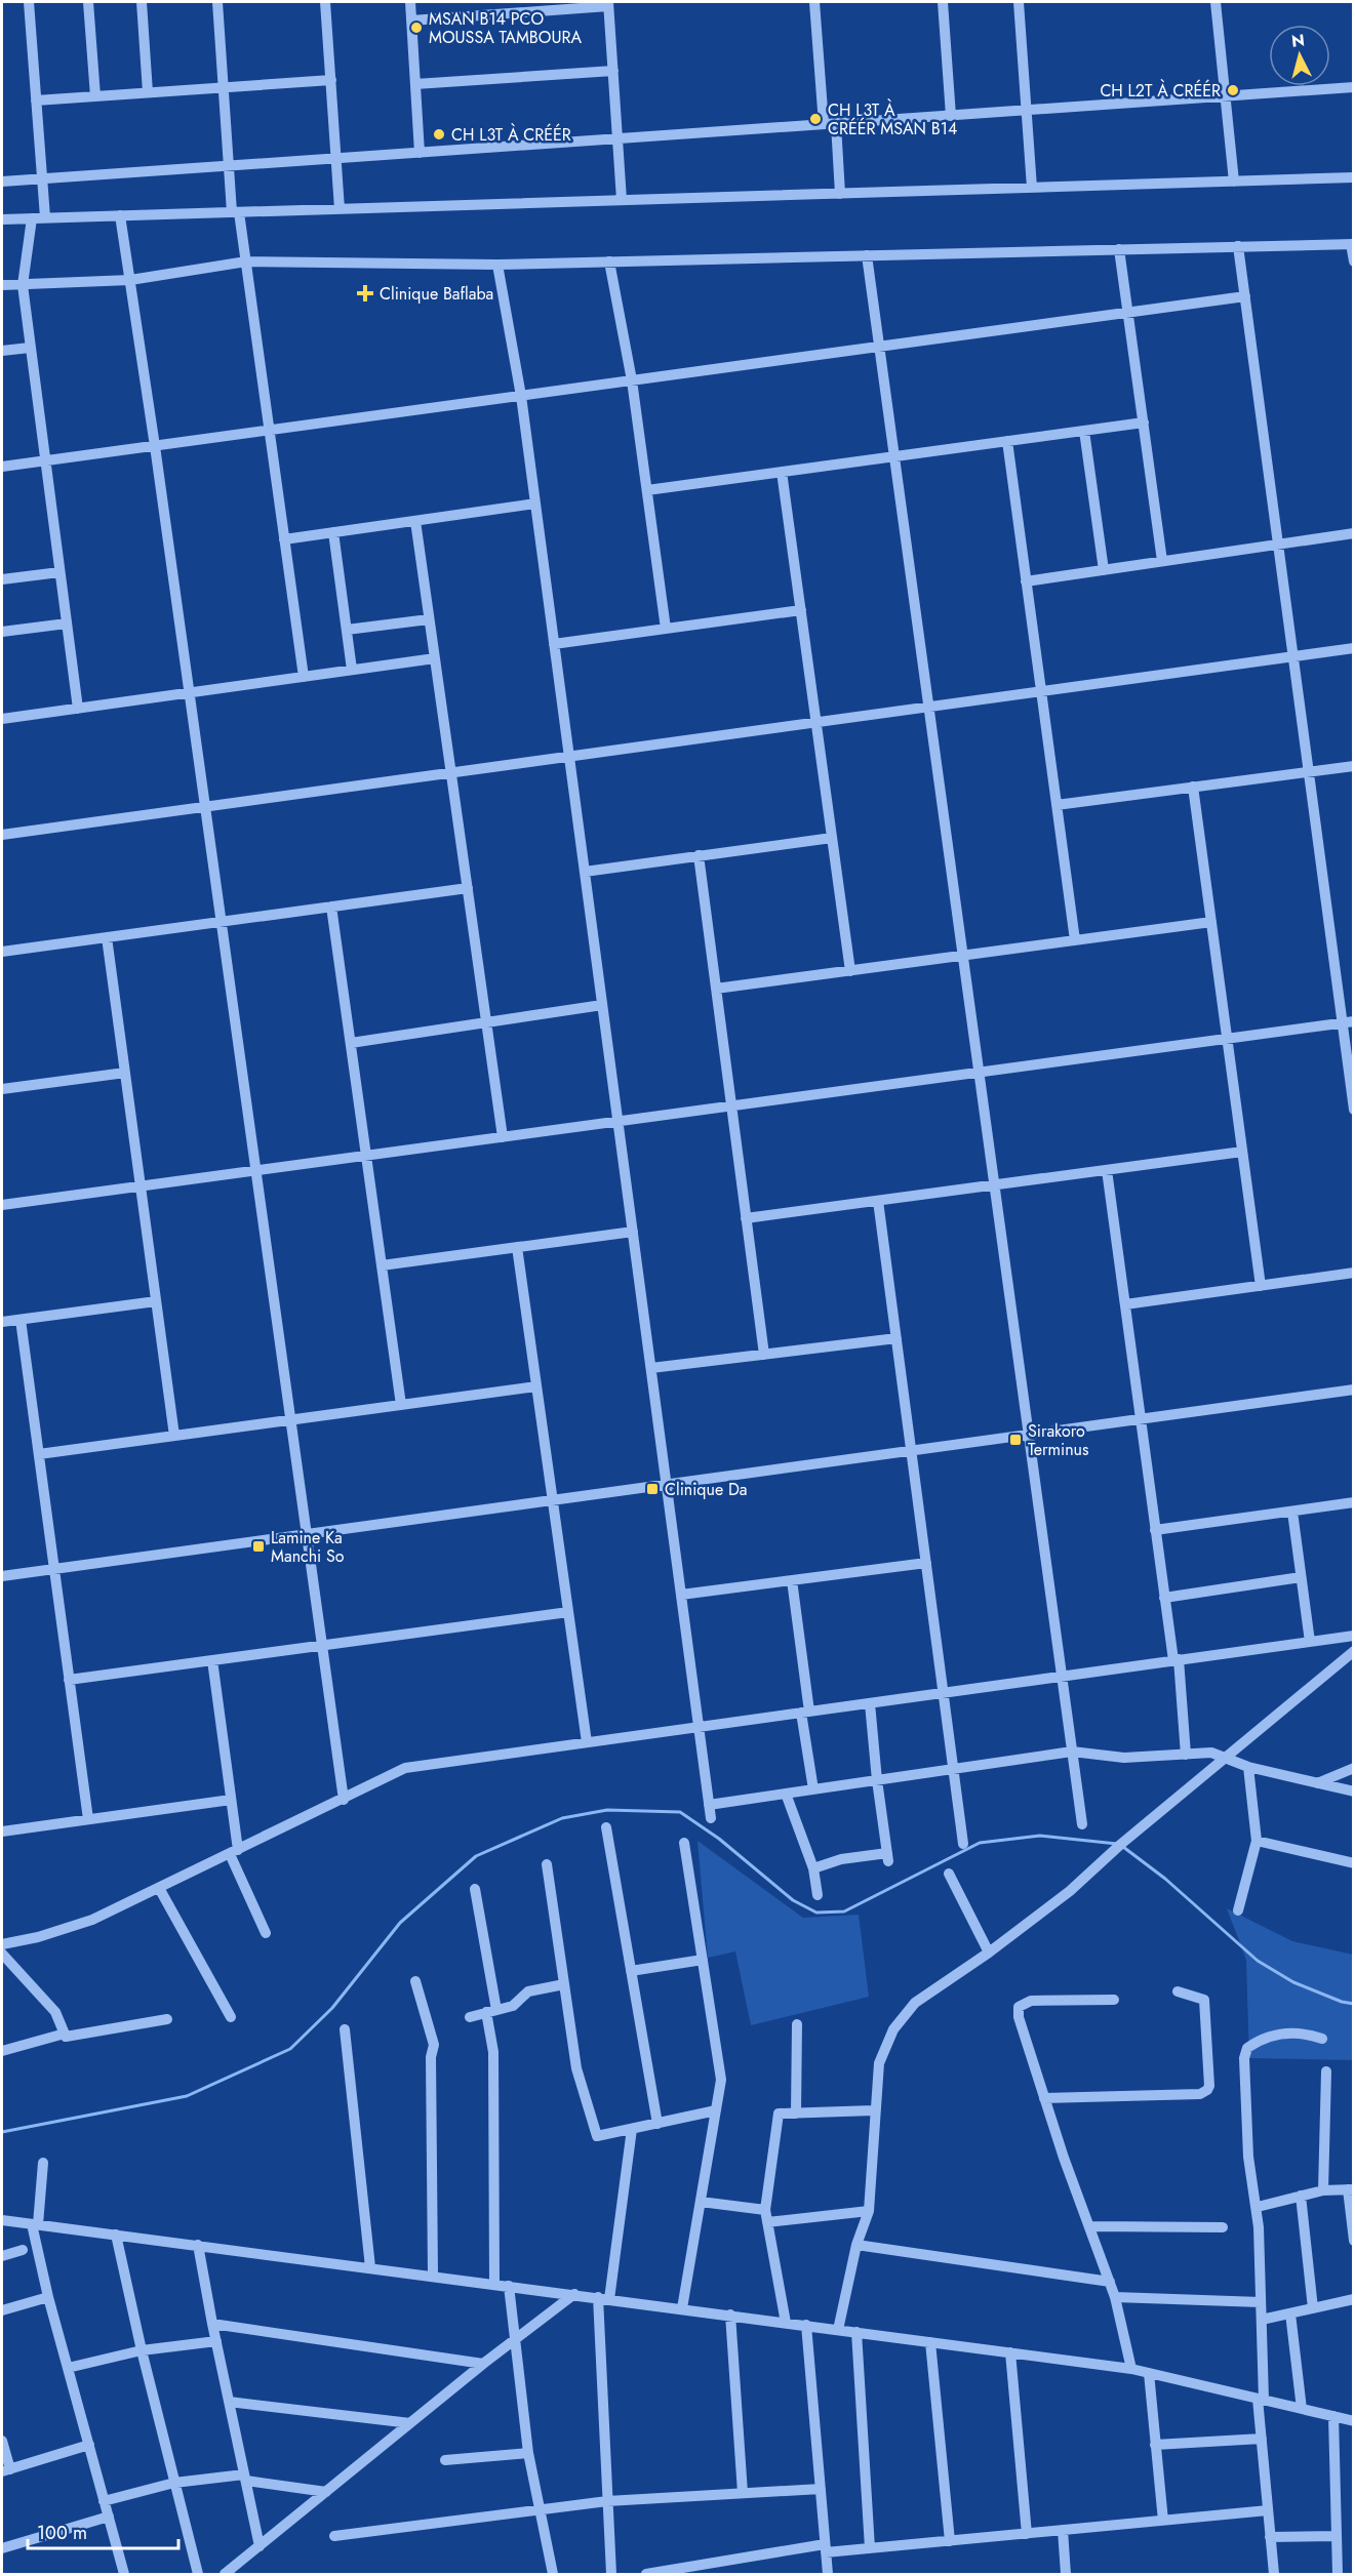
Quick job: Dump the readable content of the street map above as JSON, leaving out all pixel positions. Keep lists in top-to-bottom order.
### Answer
{
  "places": {
    "other": [
      "MSAN B14 PCO MOUSSA TAMBOURA",
      "CH L2T À CRÉÉR",
      "CH L3T À CRÉÉR MSAN B14",
      "CH L3T À CRÉÉR"
    ],
    "health": ["Clinique Baflaba"],
    "transit": ["Sirakoro Terminus", "Clinique Da", "Lamine Ka Manchi So"]
  },
  "scale_bar": "100 m",
  "north": "top"
}
